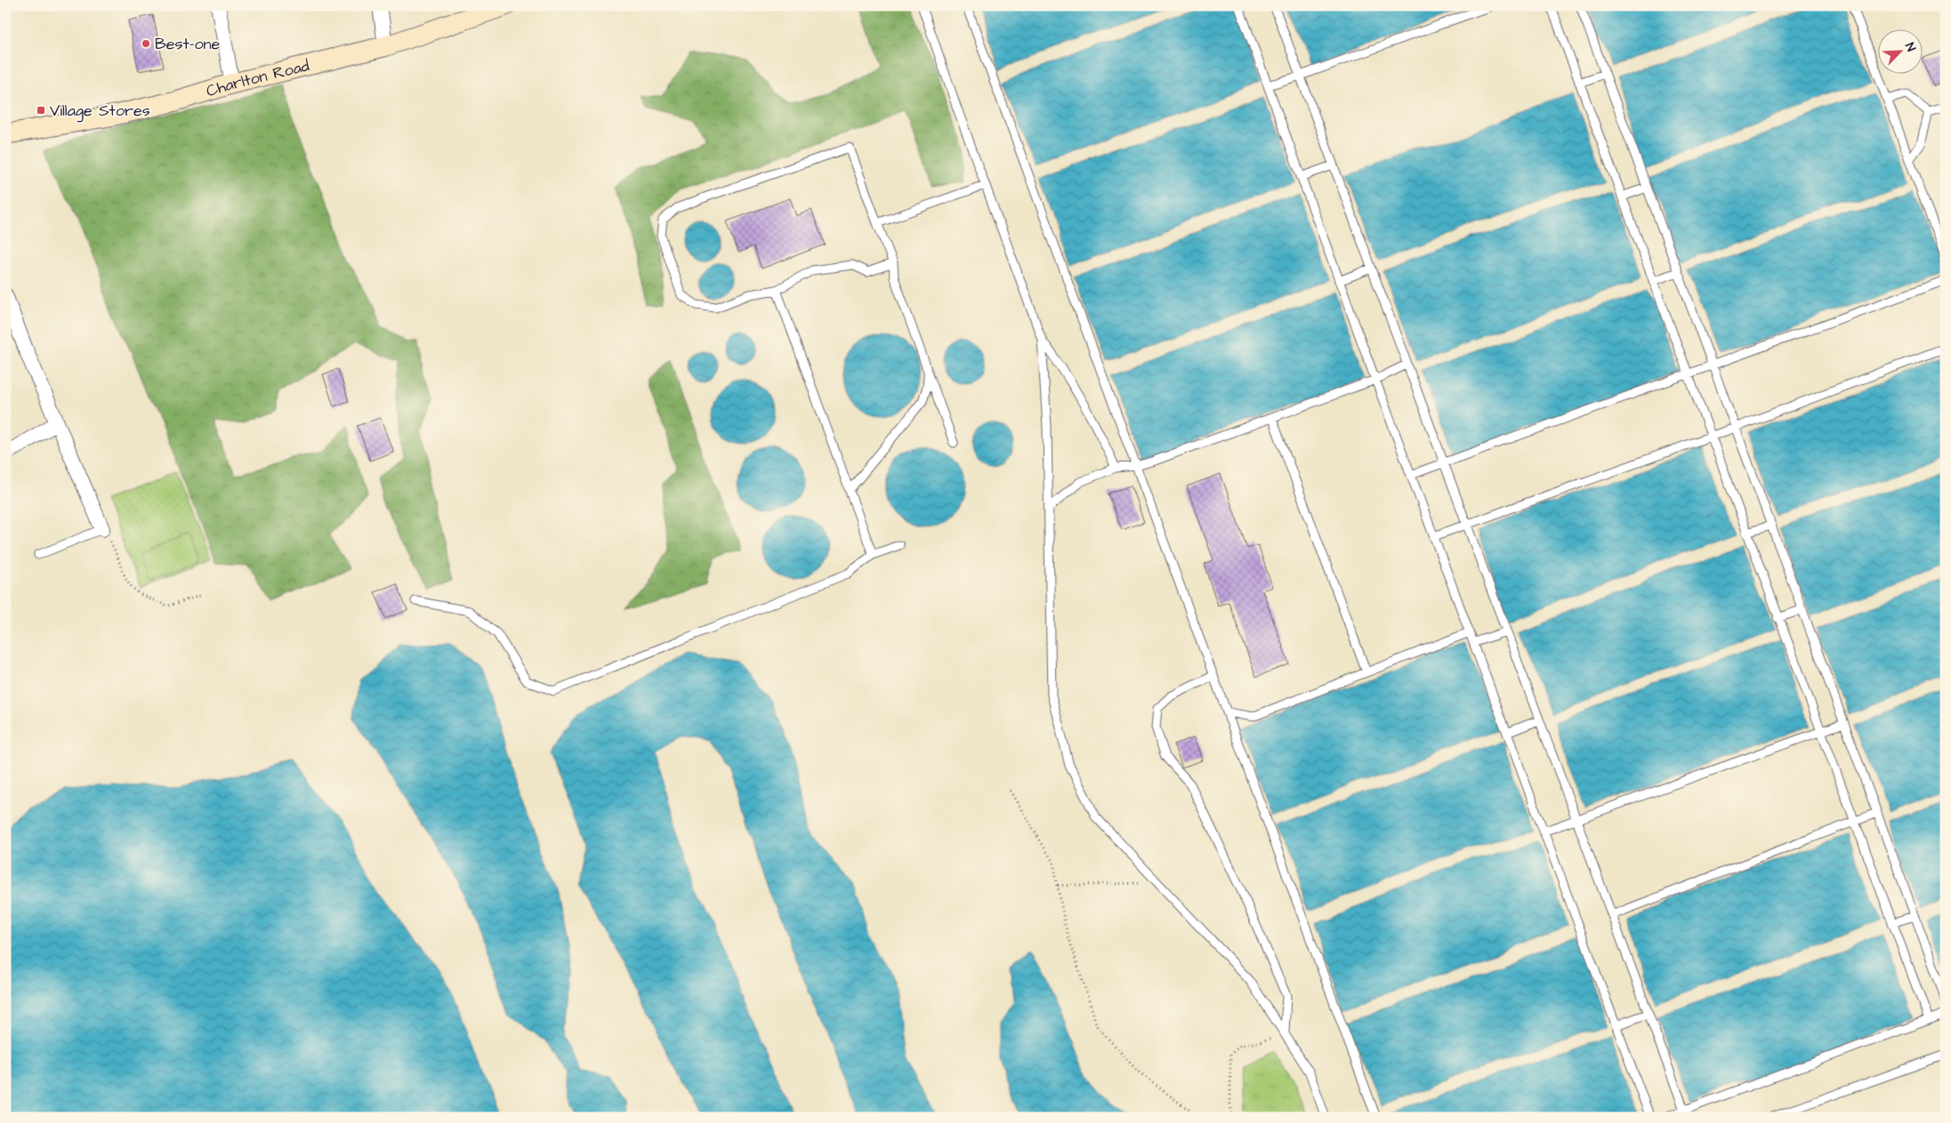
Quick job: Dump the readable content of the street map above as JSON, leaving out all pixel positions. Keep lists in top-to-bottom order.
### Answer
{
  "streets": {
    "street": ["Charlton Road"]
  },
  "places": {
    "other": ["Best-one"],
    "transit": ["Village Stores"]
  },
  "north": "top right"
}
